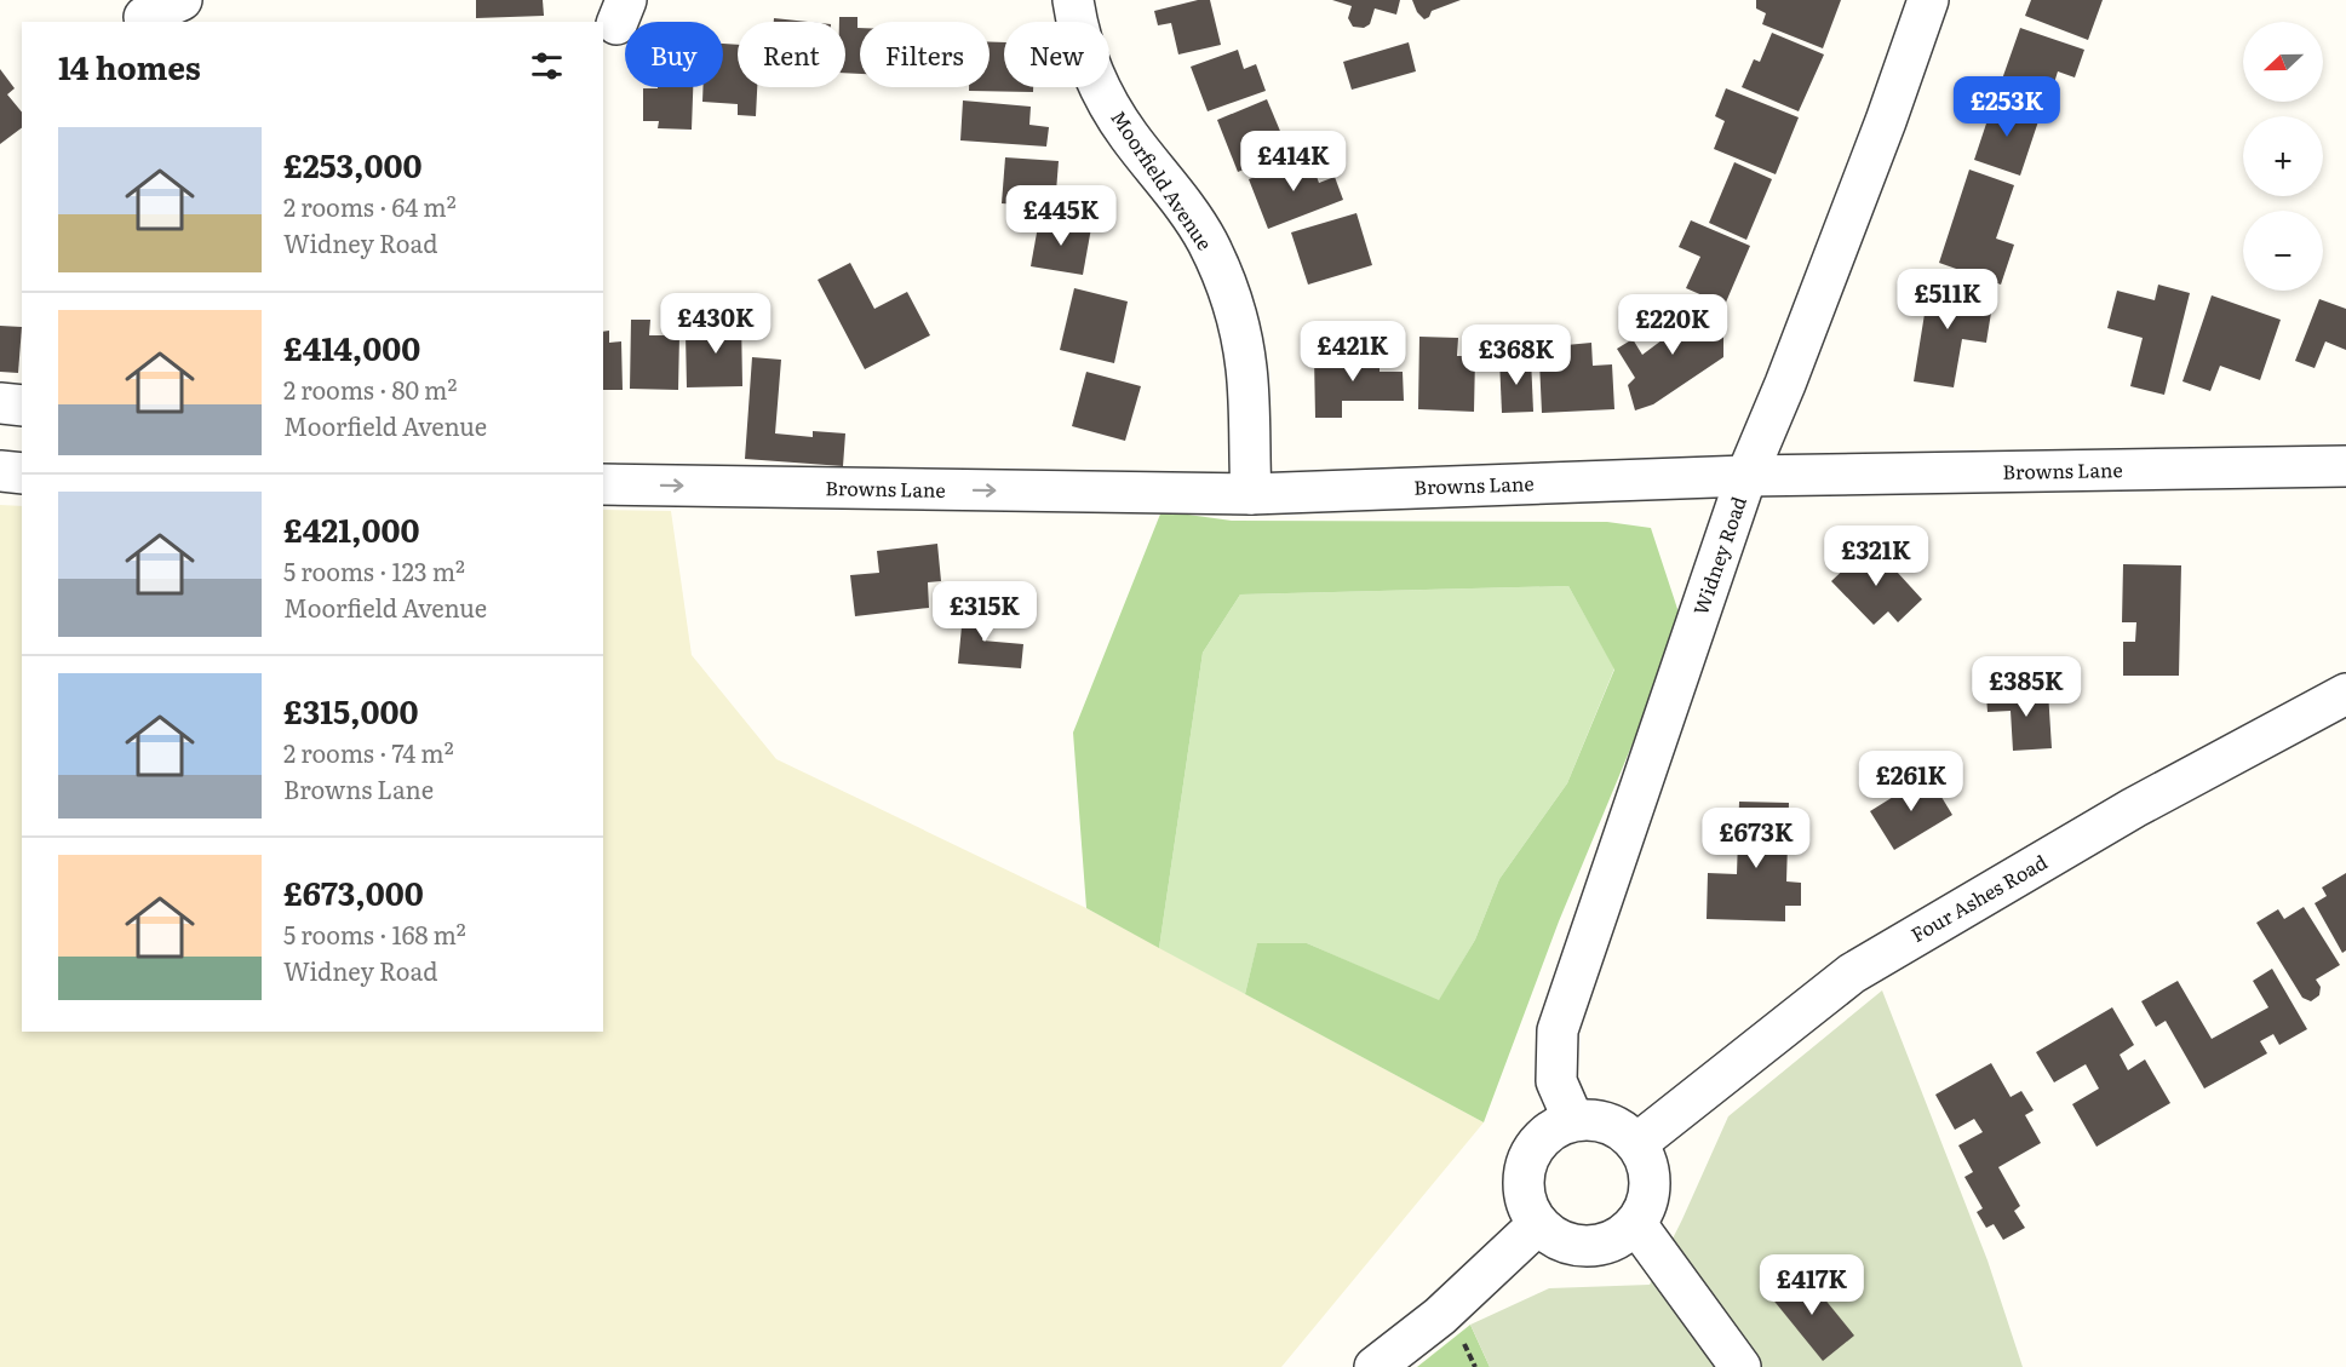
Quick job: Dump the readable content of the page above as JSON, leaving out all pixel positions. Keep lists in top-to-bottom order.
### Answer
{
  "streets": {
    "street": [
      "Moorfield Avenue",
      "Browns Lane",
      "Widney Road",
      "Four Ashes Road"
    ]
  },
  "crossings": [
    ["Moorfield Avenue", "Browns Lane"],
    ["Browns Lane", "Widney Road"],
    ["Widney Road", "Four Ashes Road"]
  ],
  "one_way": ["Browns Lane"],
  "north": "left",
  "page": {
    "map_buttons": ["+", "−"],
    "chip": [
      "Buy",
      "Rent",
      "Filters",
      "New"
    ],
    "heading": "14 homes",
    "price": [
      "£253K",
      "£414K",
      "£445K",
      "£511K",
      "£430K",
      "£220K",
      "£421K",
      "£368K",
      "£321K",
      "£315K",
      "£385K",
      "£261K",
      "£673K",
      "£417K"
    ],
    "list": [
      {
        "name": "£253,000",
        "note": "2 rooms · 64 m² · Widney Road"
      },
      {
        "name": "£414,000",
        "note": "2 rooms · 80 m² · Moorfield Avenue"
      },
      {
        "name": "£421,000",
        "note": "5 rooms · 123 m² · Moorfield Avenue"
      },
      {
        "name": "£315,000",
        "note": "2 rooms · 74 m² · Browns Lane"
      },
      {
        "name": "£673,000",
        "note": "5 rooms · 168 m² · Widney Road"
      }
    ]
  }
}
